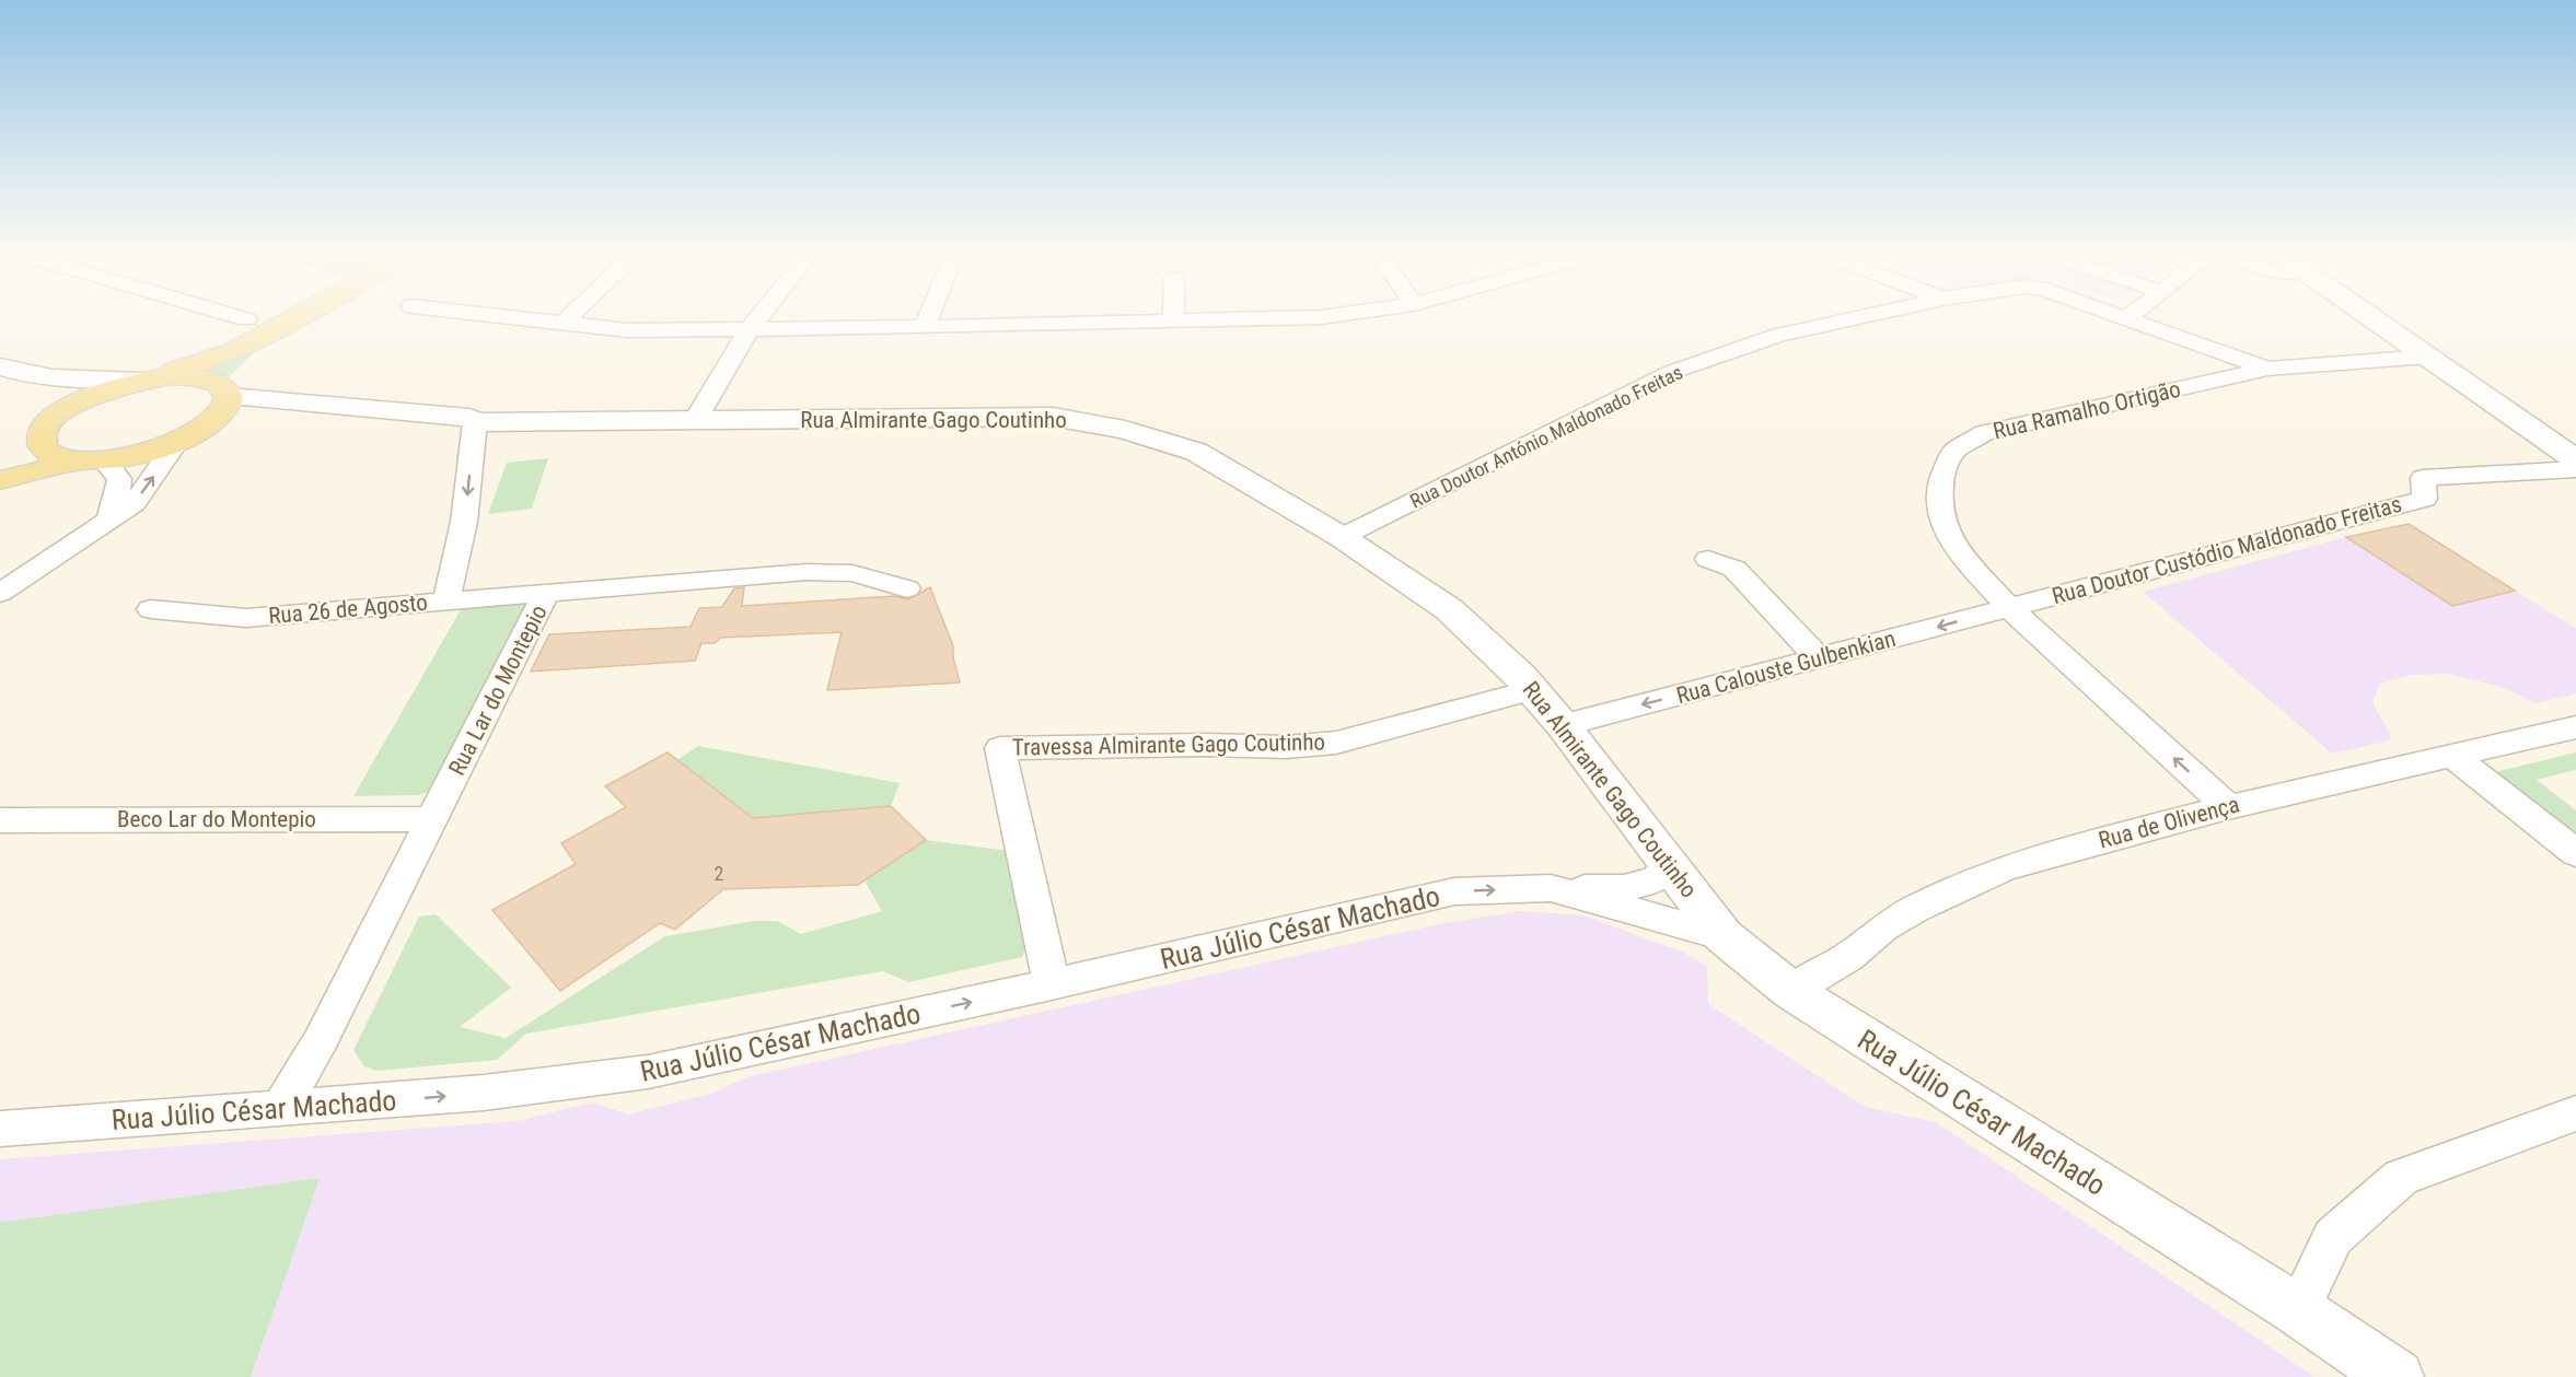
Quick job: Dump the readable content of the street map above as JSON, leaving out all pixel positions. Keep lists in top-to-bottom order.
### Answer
{
  "streets": {
    "street": [
      "Rua Ramalho Ortigão",
      "Rua Almirante Gago Coutinho",
      "Rua Doutor António Maldonado Freitas",
      "Rua Doutor Custódio Maldonado Freitas",
      "Rua 26 de Agosto",
      "Rua Calouste Gulbenkian",
      "Rua Lar do Montepio",
      "Travessa Almirante Gago Coutinho",
      "Beco Lar do Montepio",
      "Rua de Olivença",
      "Rua Júlio César Machado"
    ]
  },
  "crossings": [
    ["Rua Ramalho Ortigão", "Rua Doutor Custódio Maldonado Freitas"],
    ["Rua Ramalho Ortigão", "Rua Calouste Gulbenkian"],
    ["Rua Ramalho Ortigão", "Rua de Olivença"],
    ["Rua Almirante Gago Coutinho", "Rua Doutor António Maldonado Freitas"],
    ["Rua Almirante Gago Coutinho", "Rua Calouste Gulbenkian"],
    ["Rua Almirante Gago Coutinho", "Travessa Almirante Gago Coutinho"],
    ["Rua Almirante Gago Coutinho", "Rua Júlio César Machado"],
    ["Rua Doutor Custódio Maldonado Freitas", "Rua Calouste Gulbenkian"],
    ["Rua 26 de Agosto", "Rua Lar do Montepio"],
    ["Rua Lar do Montepio", "Beco Lar do Montepio"],
    ["Rua Lar do Montepio", "Rua Júlio César Machado"],
    ["Travessa Almirante Gago Coutinho", "Rua Júlio César Machado"],
    ["Rua de Olivença", "Rua Júlio César Machado"]
  ],
  "one_way": ["Rua Calouste Gulbenkian", "Rua Júlio César Machado"],
  "house_numbers": ["2"]
}
